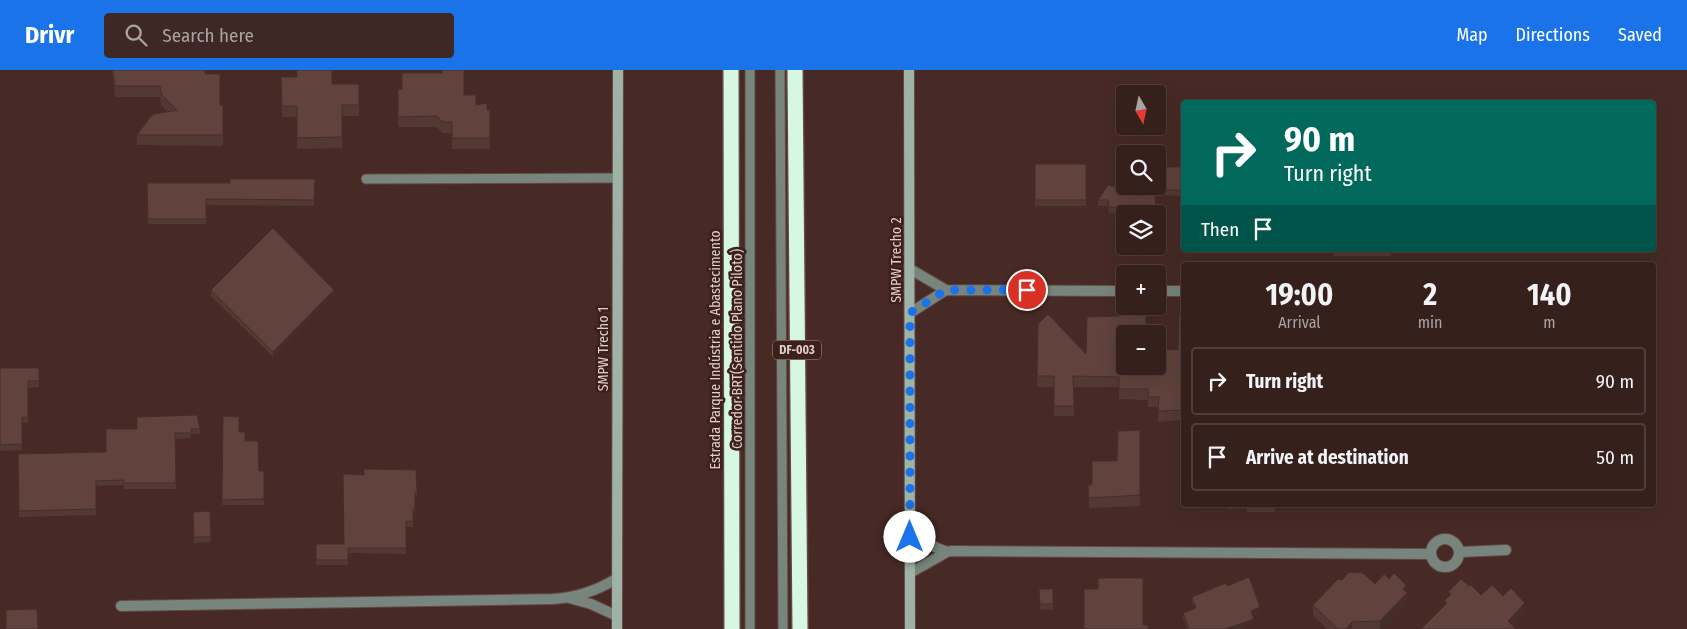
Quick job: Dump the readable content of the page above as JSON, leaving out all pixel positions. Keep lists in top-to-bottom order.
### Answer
{
  "streets": {
    "highway": ["Estrada Parque Indústria e Abastecimento", "DF-003"],
    "street": ["SMPW Trecho 2", "SMPW Trecho 1"],
    "lane": ["Corredor BRT(Sentido Plano Piloto)"]
  },
  "north": "bottom",
  "page": {
    "header": "Drivr",
    "search": "Search here",
    "nav": ["Map", "Directions", "Saved"],
    "map_buttons": ["+", "−"],
    "turn": ["90 m", "Turn right"],
    "then": "Then",
    "eta": [
      "19:00",
      "Arrival",
      "2",
      "min",
      "140",
      "m"
    ],
    "list": [
      {
        "name": "Turn right",
        "value": "90 m"
      },
      {
        "name": "Arrive at destination",
        "value": "50 m"
      }
    ]
  }
}
